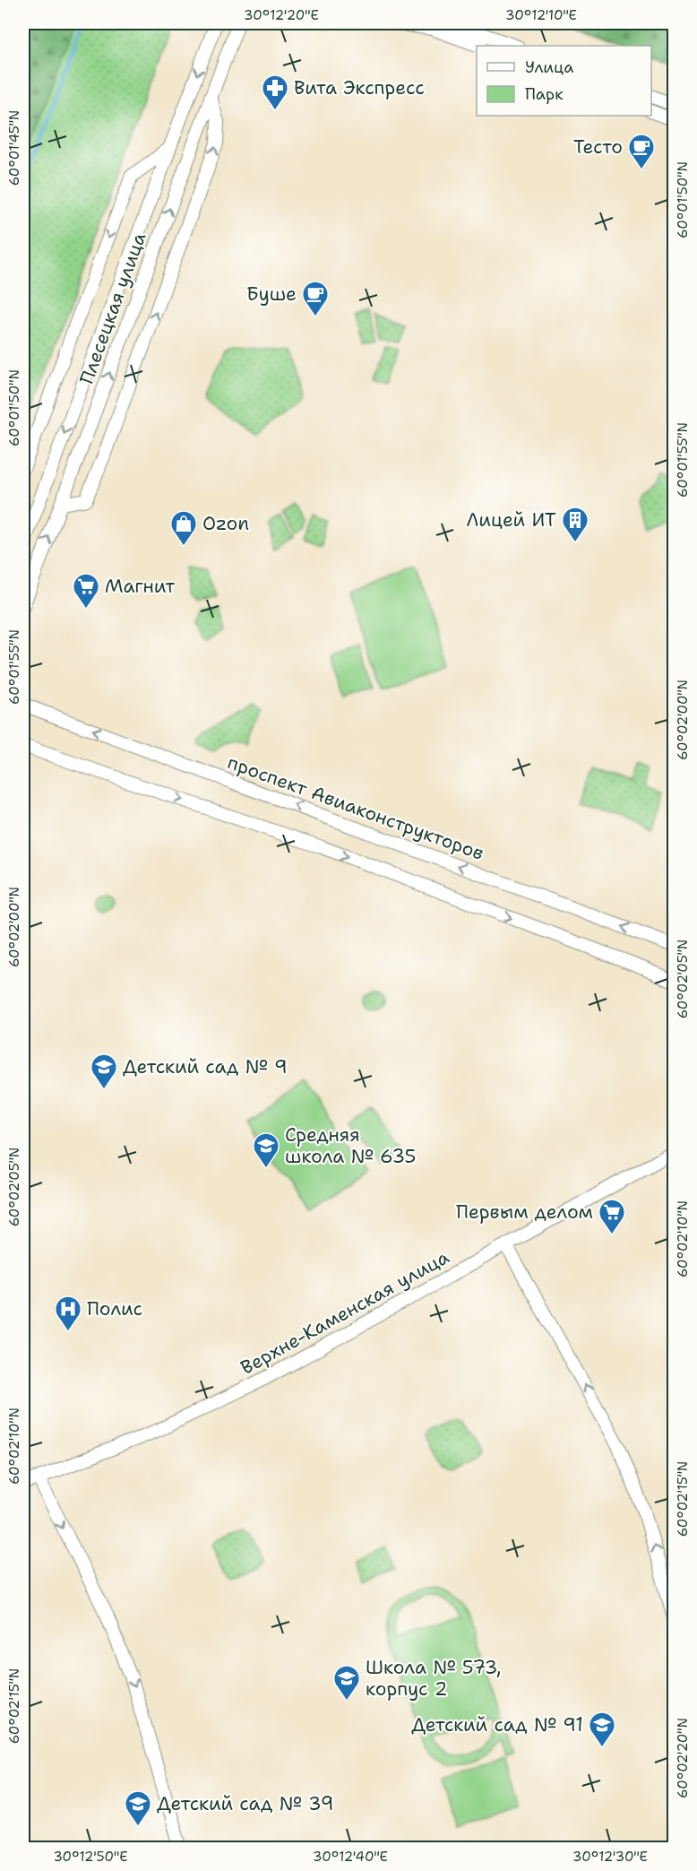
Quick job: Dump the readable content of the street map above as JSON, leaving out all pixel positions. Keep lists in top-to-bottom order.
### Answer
{
  "streets": {
    "street": ["Плесецкая улица", "проспект Авиаконструкторов", "Верхне-Каменская улица"]
  },
  "places": {
    "pharmacy": ["Вита Экспресс"],
    "cafe": ["Тесто", "Буше"],
    "building": ["Лицей ИТ"],
    "shop": ["Ozon"],
    "supermarket": ["Магнит", "Первым делом"],
    "school or university": [
      "Детский сад № 9",
      "Средняя школа № 635",
      "Школа № 573, корпус 2",
      "Детский сад № 91",
      "Детский сад № 39"
    ],
    "hospital": ["Полис"]
  },
  "legend": ["Улица", "Парк"],
  "coordinates": [
    "30°12'20\"E",
    "30°12'10\"E",
    "60°01'45\"N",
    "60°01'50\"N",
    "60°01'55\"N",
    "60°02'00\"N",
    "60°02'05\"N",
    "60°02'10\"N",
    "60°02'15\"N",
    "60°02'20\"N",
    "30°12'50\"E",
    "30°12'40\"E",
    "30°12'30\"E"
  ]
}
